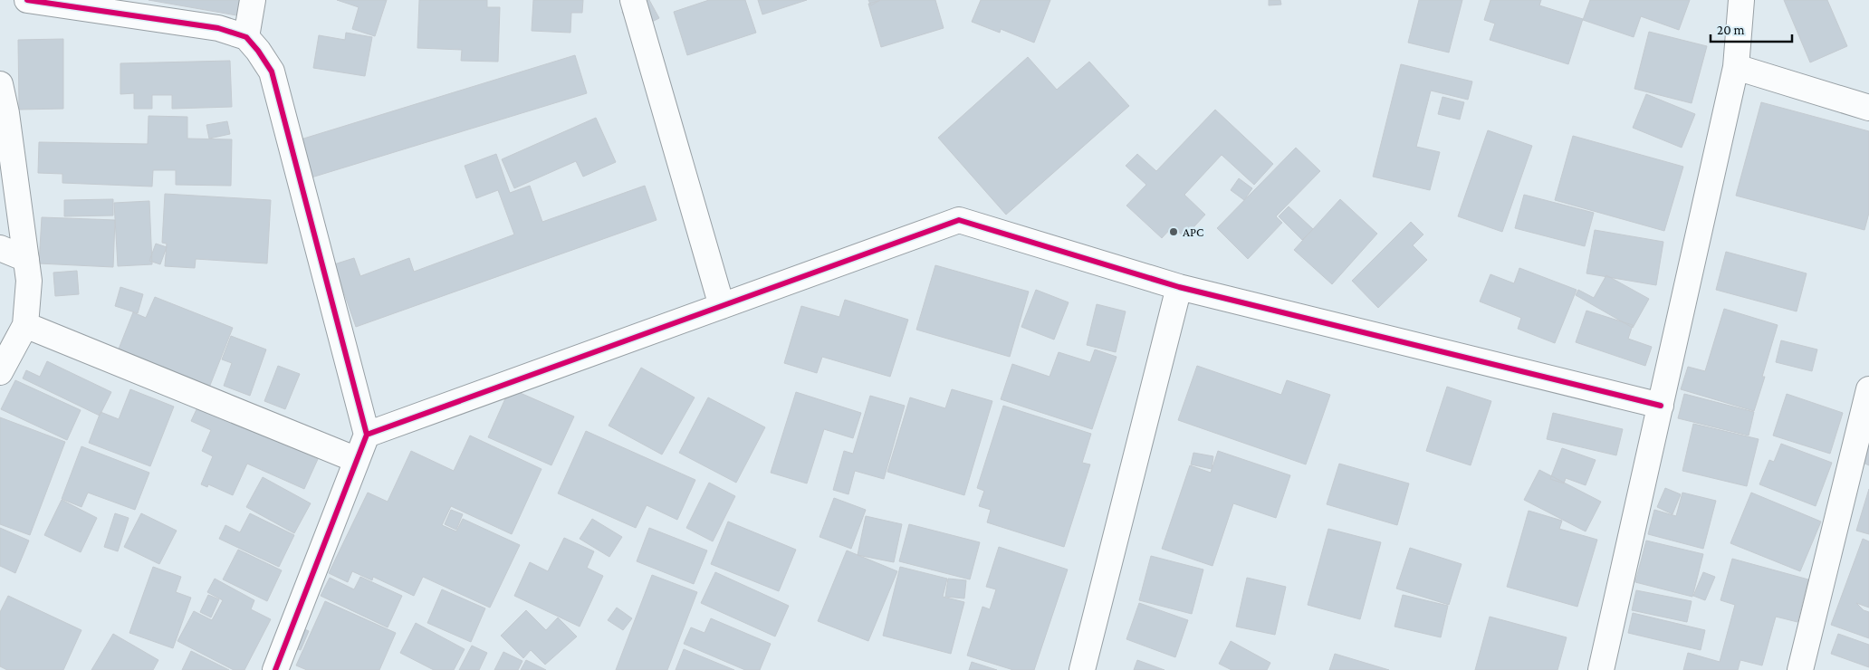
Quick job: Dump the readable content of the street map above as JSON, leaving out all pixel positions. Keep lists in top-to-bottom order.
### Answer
{
  "places": ["APC"],
  "scale_bar": "20 m"
}
